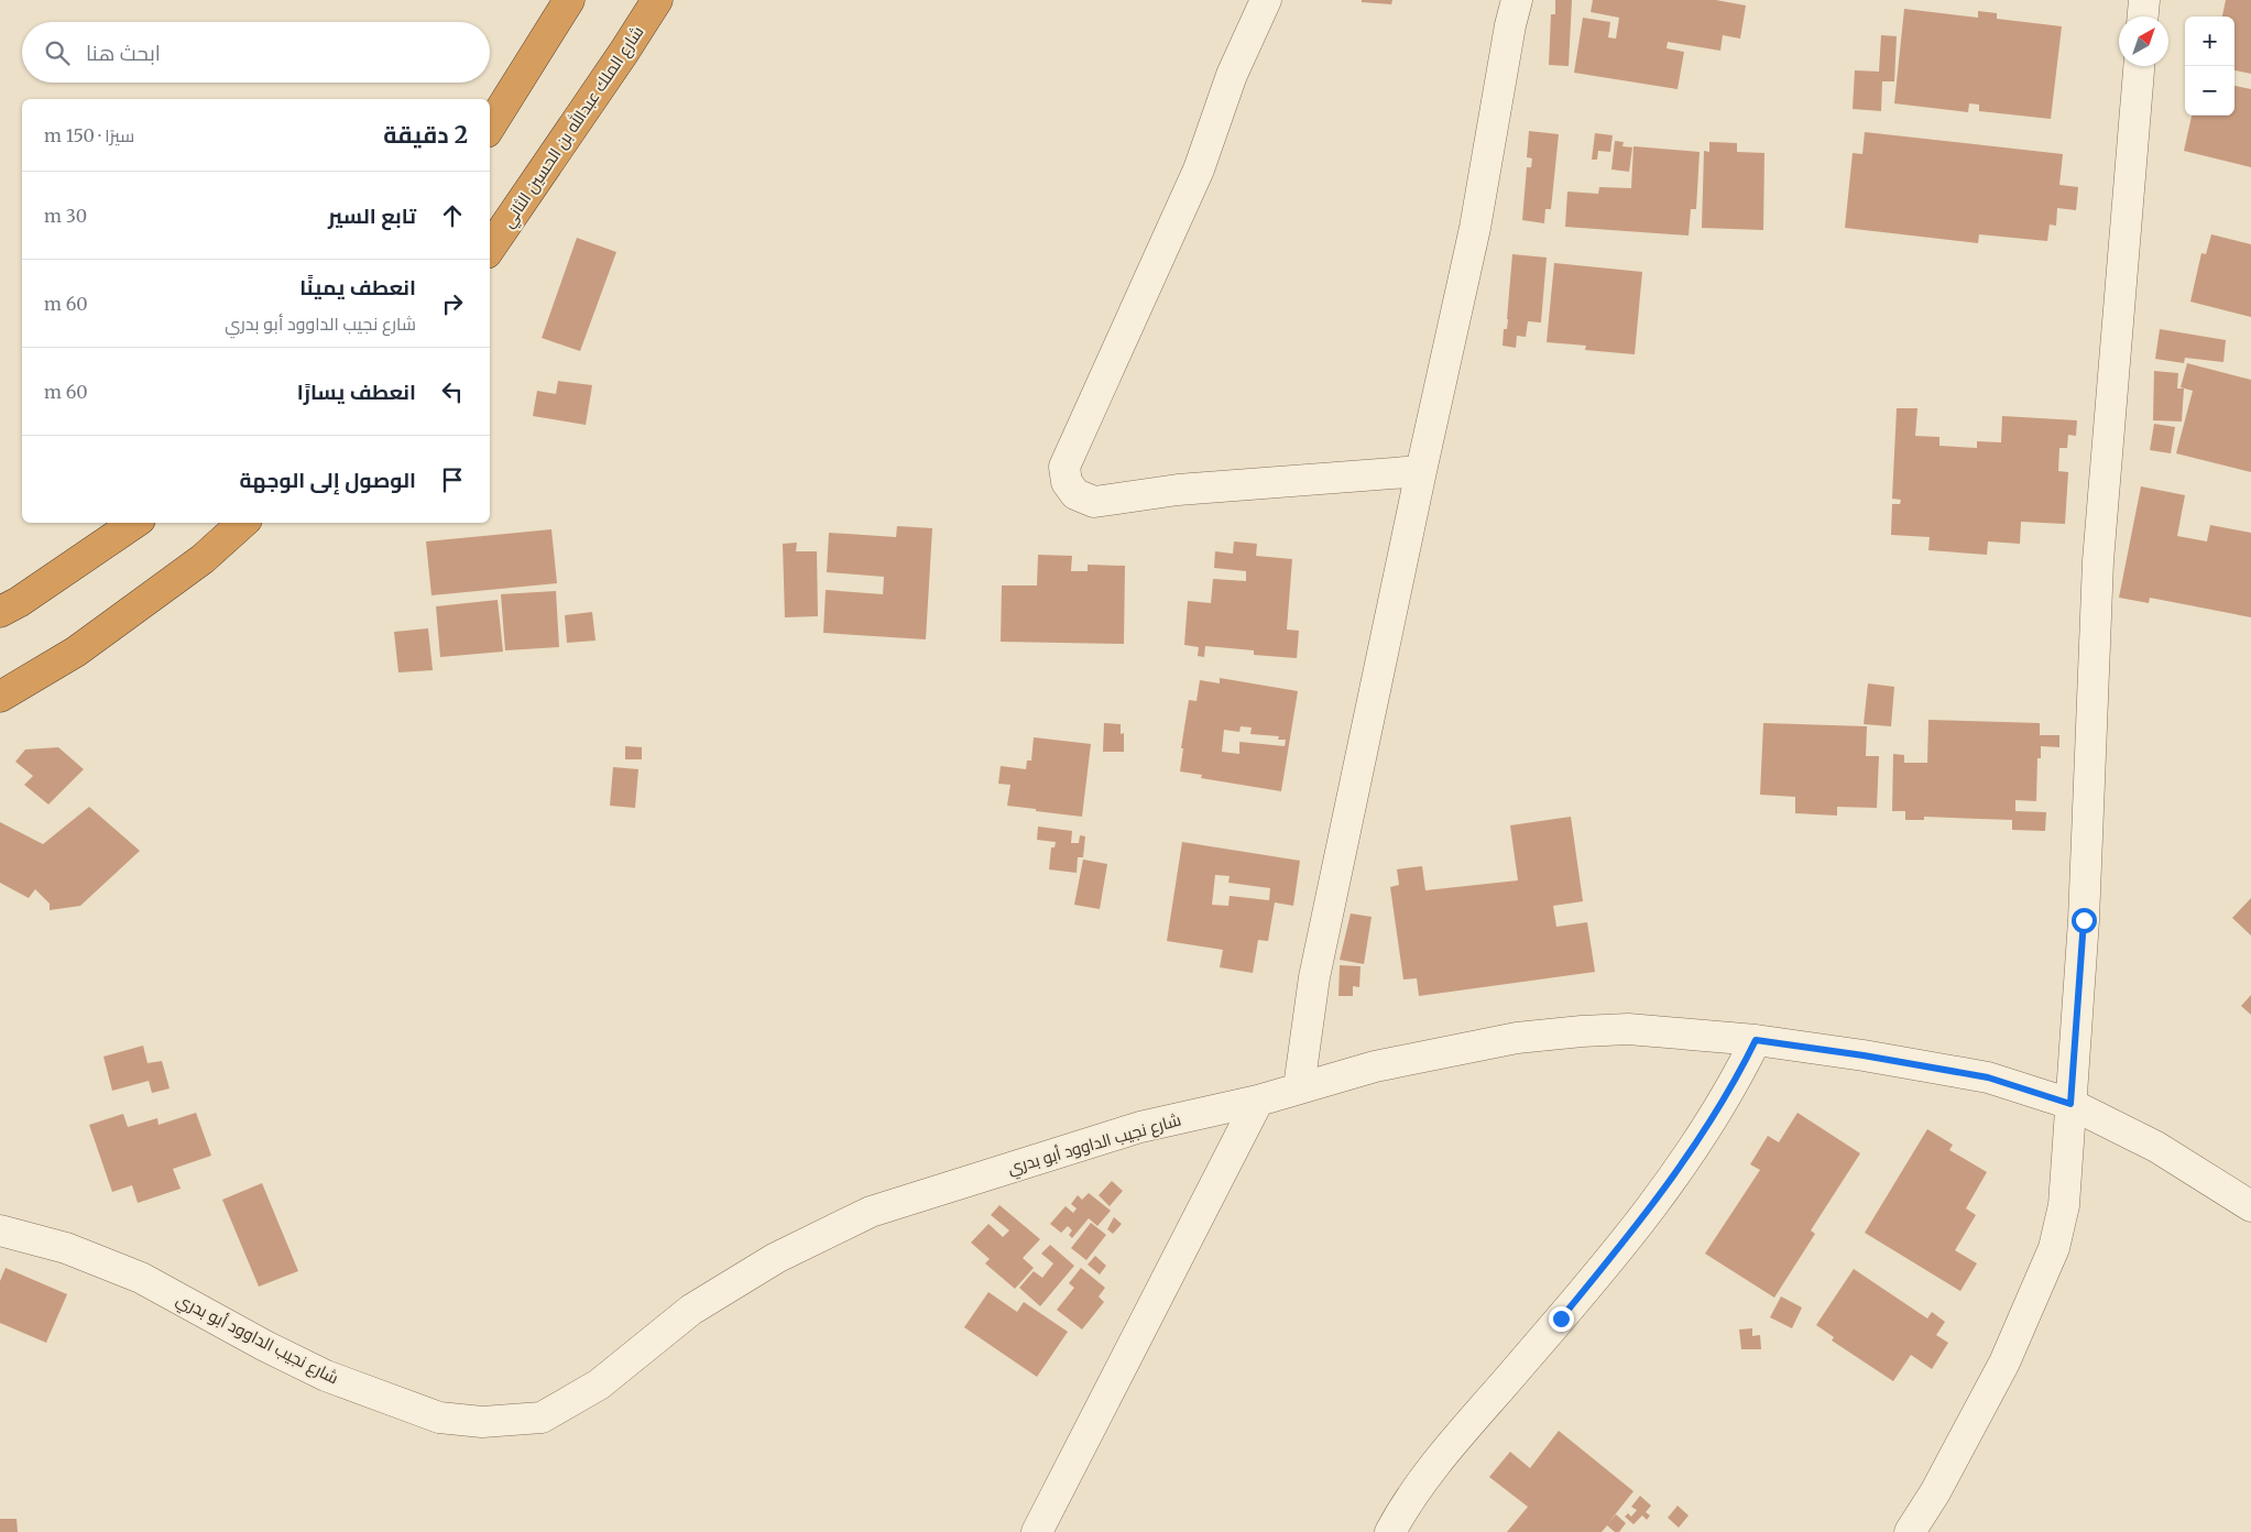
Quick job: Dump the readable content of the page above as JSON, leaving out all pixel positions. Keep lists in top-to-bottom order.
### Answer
{
  "streets": {
    "highway": ["شارع الملك عبدالله بن الحسين الثاني"],
    "street": ["شارع نجيب الداوود أبو بدري"]
  },
  "north": "top right",
  "page": {
    "map_buttons": ["+", "−"],
    "search": "ابحث هنا",
    "heading": ["2 دقيقة", "سيرًا · 150 m"],
    "list": [
      ["تابع السير", "30 m"],
      ["انعطف يمينًا", "شارع نجيب الداوود أبو بدري", "60 m"],
      ["انعطف يسارًا", "60 m"],
      "الوصول إلى الوجهة"
    ]
  }
}
